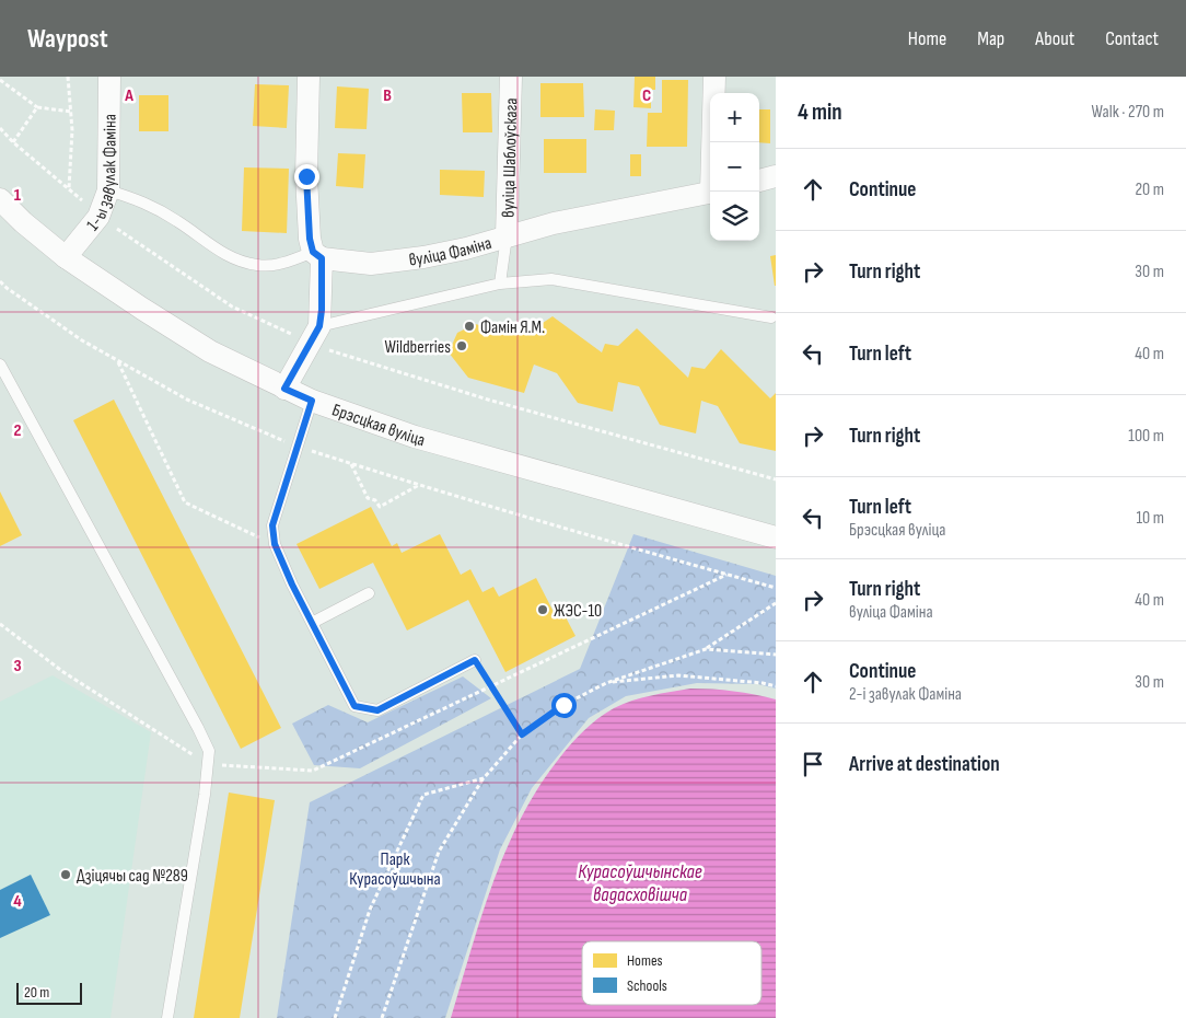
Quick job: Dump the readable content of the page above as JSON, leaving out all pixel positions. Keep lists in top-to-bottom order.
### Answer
{
  "streets": {
    "street": [
      "вуліца Шаблоўскага",
      "1-ы завулак Фаміна",
      "вуліца Фаміна",
      "Брэсцкая вуліца"
    ]
  },
  "crossings": [
    ["вуліца Шаблоўскага", "вуліца Фаміна"],
    ["1-ы завулак Фаміна", "Брэсцкая вуліца"]
  ],
  "water": ["Курасоўшчынскае вадасховішча"],
  "parks": ["Парк Курасоўшчына"],
  "places": [
    "Фамін Я.М.",
    "Wildberries",
    "ЖЭС-10",
    "Дзіцячы сад №289"
  ],
  "legend": ["Homes", "Schools"],
  "scale_bar": "20 m",
  "page": {
    "header": "Waypost",
    "nav": [
      "Home",
      "Map",
      "About",
      "Contact"
    ],
    "heading": ["4 min", "Walk · 270 m"],
    "map_buttons": ["+", "−"],
    "list": [
      ["Continue", "20 m"],
      ["Turn right", "30 m"],
      ["Turn left", "40 m"],
      ["Turn right", "100 m"],
      ["Turn left", "Брэсцкая вуліца", "10 m"],
      ["Turn right", "вуліца Фаміна", "40 m"],
      ["Continue", "2-і завулак Фаміна", "30 m"],
      "Arrive at destination"
    ],
    "scale": "20 m"
  },
  "grid": {
    "columns": ["A", "B", "C"],
    "rows": [
      "1",
      "2",
      "3",
      "4"
    ]
  }
}
